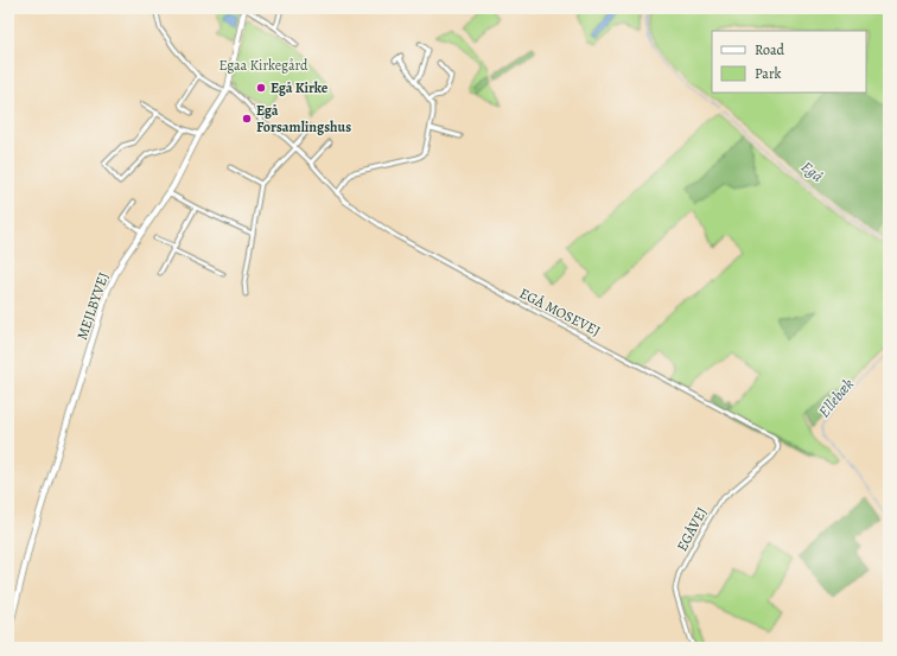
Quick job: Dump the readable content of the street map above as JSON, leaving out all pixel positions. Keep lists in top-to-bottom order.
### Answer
{
  "streets": {
    "street": ["MEJLBYVEJ", "EGÅ MOSEVEJ", "EGÅVEJ"]
  },
  "crossings": [
    ["MEJLBYVEJ", "EGÅ MOSEVEJ"],
    ["EGÅ MOSEVEJ", "EGÅVEJ"]
  ],
  "water": ["Egå", "Ellebæk"],
  "parks": ["Egaa Kirkegård"],
  "places": ["Egå Kirke", "Egå Forsamlingshus"],
  "legend": ["Road", "Park"]
}
